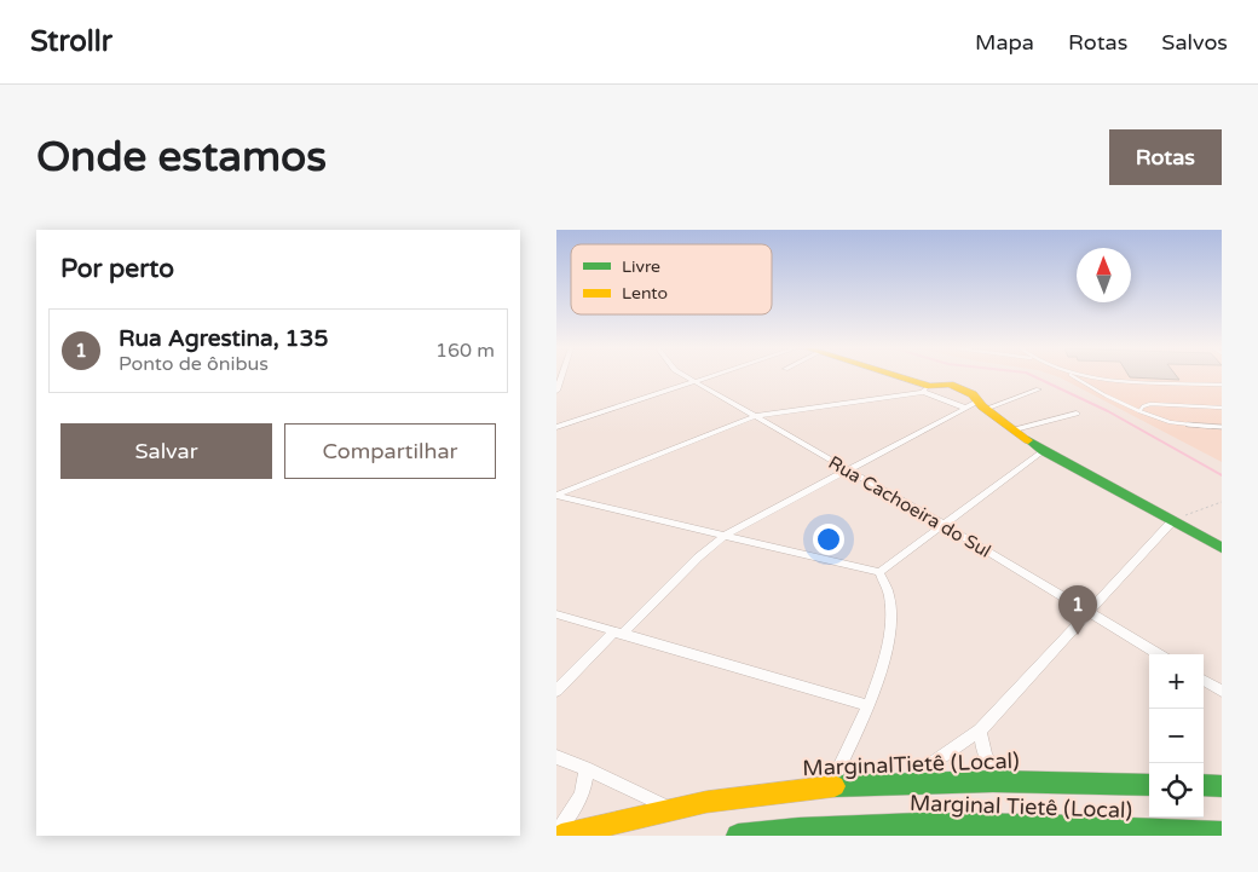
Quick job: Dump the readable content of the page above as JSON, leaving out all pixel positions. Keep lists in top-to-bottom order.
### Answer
{
  "streets": {
    "main road": ["MarginalTietê (Local)", "Marginal Tietê (Local)"],
    "street": ["Rua Cachoeira do Sul"]
  },
  "legend": ["Livre", "Lento"],
  "north": "top",
  "page": {
    "header": "Strollr",
    "nav": ["Mapa", "Rotas", "Salvos"],
    "buttons": [
      "Rotas",
      ["Salvar", "Compartilhar"]
    ],
    "title": "Onde estamos",
    "heading": "Por perto",
    "list": [
      {
        "mark": "1",
        "name": "Rua Agrestina, 135",
        "note": "Ponto de ônibus",
        "value": "160 m"
      }
    ],
    "pins": "1",
    "map_buttons": ["+", "−"]
  }
}
